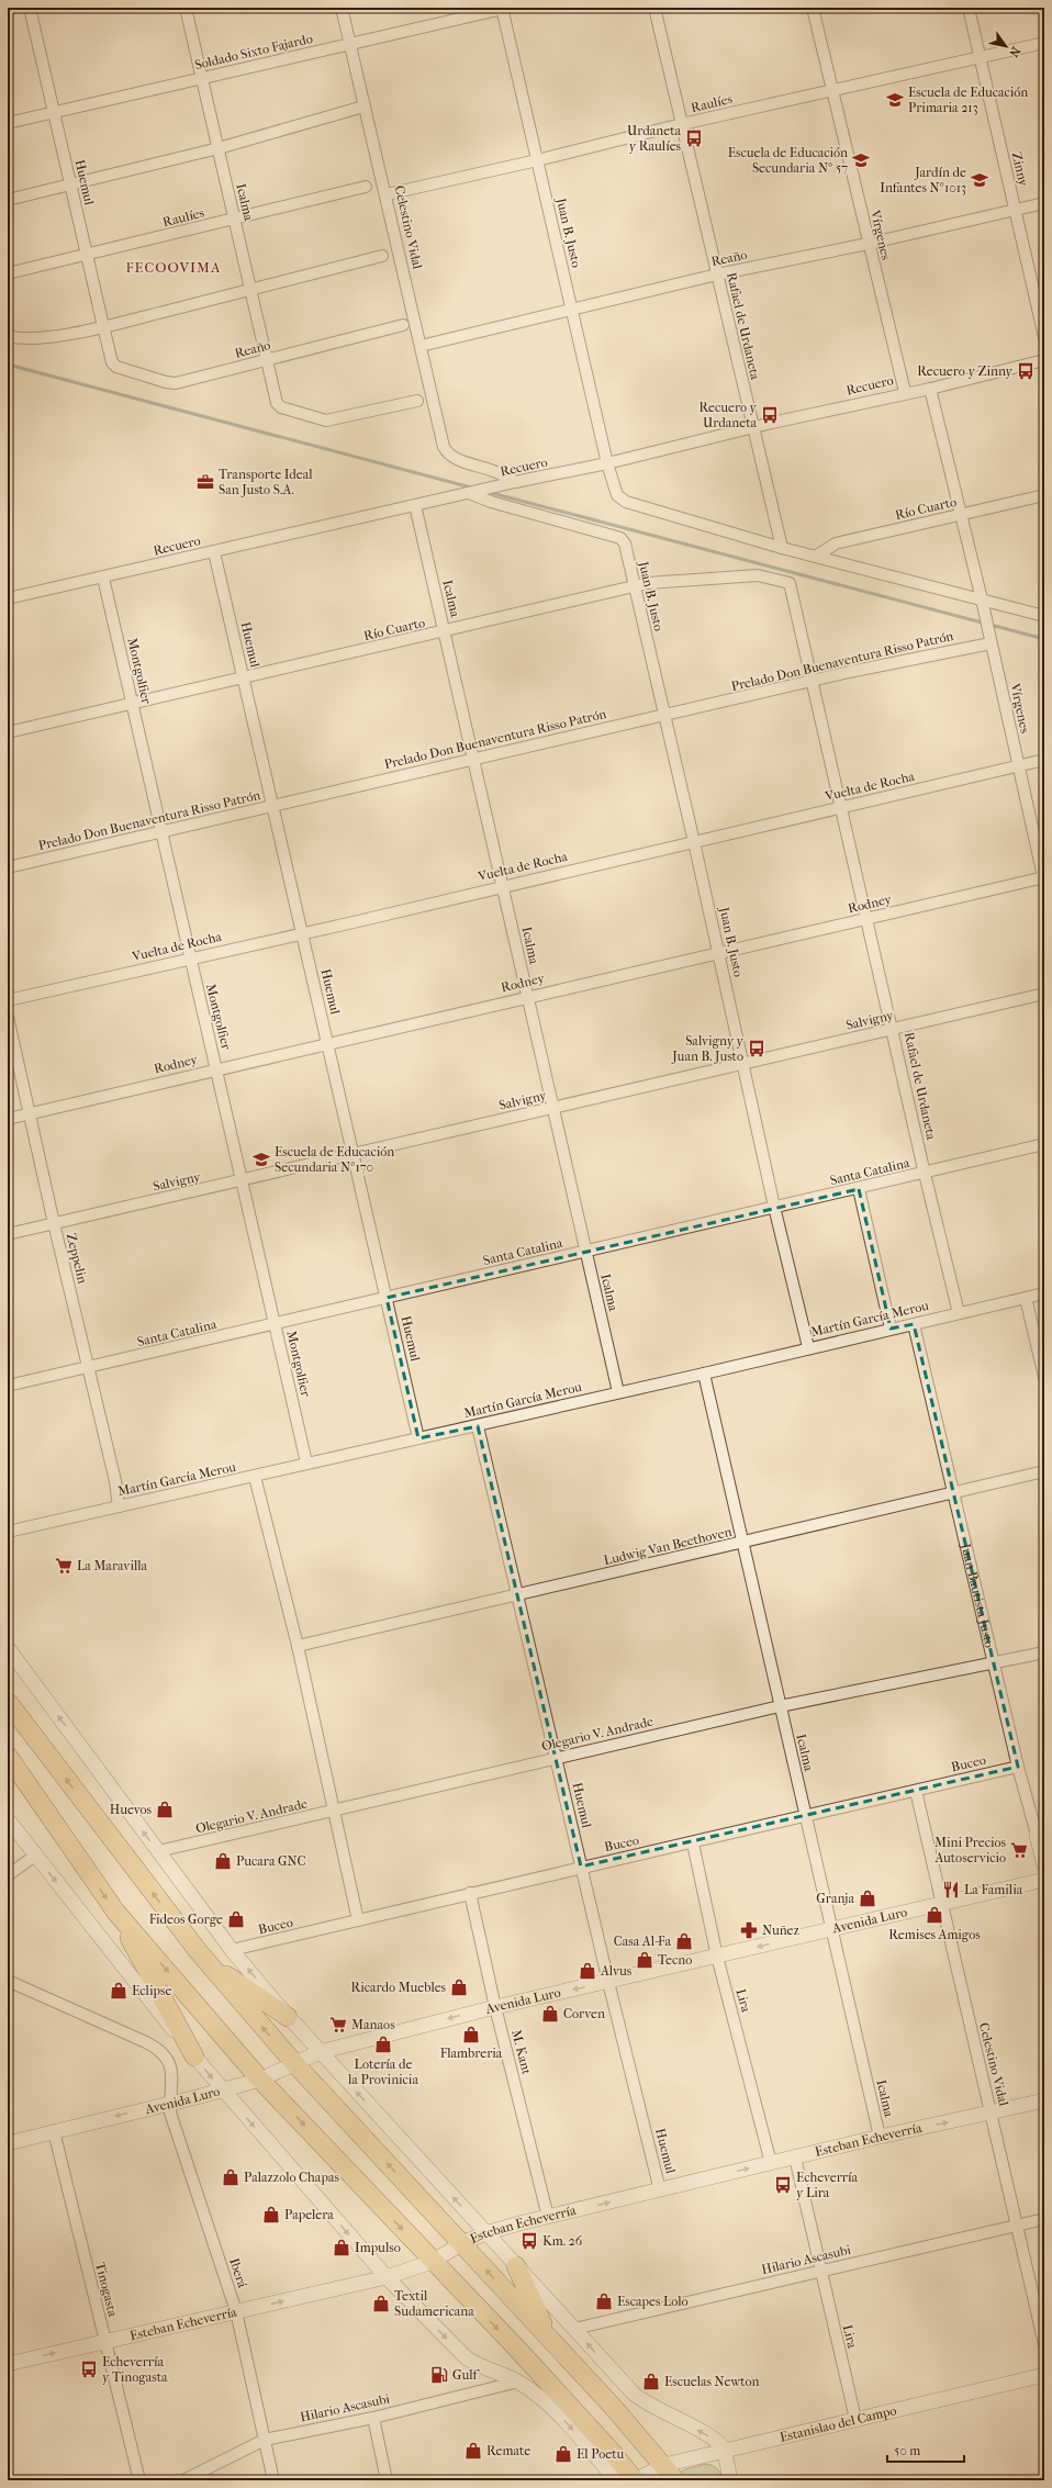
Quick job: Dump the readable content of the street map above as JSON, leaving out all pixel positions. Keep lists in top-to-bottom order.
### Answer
{
  "streets": {
    "street": [
      "Soldado Sixto Fajardo",
      "Raulíes",
      "Zinny",
      "Huemul",
      "Icalma",
      "Celestino Vidal",
      "Juan B. Justo",
      "Vírgenes",
      "Reaño",
      "Rafael de Urdaneta",
      "Recuero",
      "Río Cuarto",
      "Prelado Don Buenaventura Risso Patrón",
      "Montgolfier",
      "Vuelta de Rocha",
      "Rodney",
      "Salvigny",
      "Santa Catalina",
      "Zeppelin",
      "Martín García Merou",
      "Ludwig Van Beethoven",
      "Juan Bautista Justo",
      "Olegario V. Andrade",
      "Buceo",
      "Avenida Luro",
      "Lira",
      "M. Kant",
      "Esteban Echeverría",
      "Hilario Ascasubi",
      "Iberá",
      "Tinogasta",
      "Estanislao del Campo"
    ]
  },
  "crossings": [
    ["Soldado Sixto Fajardo", "Huemul"],
    ["Soldado Sixto Fajardo", "Icalma"],
    ["Soldado Sixto Fajardo", "Celestino Vidal"],
    ["Soldado Sixto Fajardo", "Juan B. Justo"],
    ["Raulíes", "Zinny"],
    ["Raulíes", "Huemul"],
    ["Raulíes", "Icalma"],
    ["Raulíes", "Celestino Vidal"],
    ["Raulíes", "Juan B. Justo"],
    ["Raulíes", "Vírgenes"],
    ["Raulíes", "Rafael de Urdaneta"],
    ["Zinny", "Reaño"],
    ["Huemul", "Reaño"],
    ["Huemul", "Recuero"],
    ["Huemul", "Río Cuarto"],
    ["Huemul", "Prelado Don Buenaventura Risso Patrón"],
    ["Huemul", "Vuelta de Rocha"],
    ["Huemul", "Rodney"],
    ["Huemul", "Salvigny"],
    ["Huemul", "Santa Catalina"],
    ["Huemul", "Martín García Merou"],
    ["Huemul", "Ludwig Van Beethoven"],
    ["Huemul", "Olegario V. Andrade"],
    ["Huemul", "Buceo"],
    ["Huemul", "Avenida Luro"],
    ["Huemul", "Esteban Echeverría"],
    ["Icalma", "Reaño"],
    ["Icalma", "Recuero"],
    ["Icalma", "Río Cuarto"],
    ["Icalma", "Prelado Don Buenaventura Risso Patrón"],
    ["Icalma", "Vuelta de Rocha"],
    ["Icalma", "Rodney"],
    ["Icalma", "Salvigny"],
    ["Icalma", "Santa Catalina"],
    ["Icalma", "Martín García Merou"],
    ["Icalma", "Ludwig Van Beethoven"],
    ["Icalma", "Olegario V. Andrade"],
    ["Icalma", "Buceo"],
    ["Icalma", "Avenida Luro"],
    ["Icalma", "Esteban Echeverría"],
    ["Celestino Vidal", "Reaño"],
    ["Celestino Vidal", "Recuero"],
    ["Celestino Vidal", "Buceo"],
    ["Celestino Vidal", "Avenida Luro"],
    ["Celestino Vidal", "Esteban Echeverría"],
    ["Celestino Vidal", "Hilario Ascasubi"],
    ["Juan B. Justo", "Vírgenes"],
    ["Juan B. Justo", "Reaño"],
    ["Juan B. Justo", "Rafael de Urdaneta"],
    ["Juan B. Justo", "Recuero"],
    ["Juan B. Justo", "Río Cuarto"],
    ["Juan B. Justo", "Prelado Don Buenaventura Risso Patrón"],
    ["Juan B. Justo", "Vuelta de Rocha"],
    ["Juan B. Justo", "Rodney"],
    ["Juan B. Justo", "Salvigny"],
    ["Juan B. Justo", "Santa Catalina"],
    ["Juan B. Justo", "Martín García Merou"],
    ["Vírgenes", "Reaño"],
    ["Vírgenes", "Recuero"],
    ["Vírgenes", "Prelado Don Buenaventura Risso Patrón"],
    ["Vírgenes", "Vuelta de Rocha"],
    ["Vírgenes", "Rodney"],
    ["Reaño", "Rafael de Urdaneta"],
    ["Rafael de Urdaneta", "Recuero"],
    ["Rafael de Urdaneta", "Río Cuarto"],
    ["Rafael de Urdaneta", "Prelado Don Buenaventura Risso Patrón"],
    ["Rafael de Urdaneta", "Vuelta de Rocha"],
    ["Rafael de Urdaneta", "Rodney"],
    ["Rafael de Urdaneta", "Salvigny"],
    ["Rafael de Urdaneta", "Santa Catalina"],
    ["Rafael de Urdaneta", "Martín García Merou"],
    ["Recuero", "Montgolfier"],
    ["Río Cuarto", "Montgolfier"],
    ["Prelado Don Buenaventura Risso Patrón", "Montgolfier"],
    ["Montgolfier", "Vuelta de Rocha"],
    ["Montgolfier", "Rodney"],
    ["Montgolfier", "Salvigny"],
    ["Montgolfier", "Santa Catalina"],
    ["Montgolfier", "Martín García Merou"],
    ["Rodney", "Zeppelin"],
    ["Salvigny", "Zeppelin"],
    ["Santa Catalina", "Zeppelin"],
    ["Zeppelin", "Martín García Merou"],
    ["Martín García Merou", "Juan Bautista Justo"],
    ["Ludwig Van Beethoven", "Juan Bautista Justo"],
    ["Juan Bautista Justo", "Olegario V. Andrade"],
    ["Juan Bautista Justo", "Buceo"],
    ["Buceo", "Lira"],
    ["Buceo", "M. Kant"],
    ["Avenida Luro", "Lira"],
    ["Avenida Luro", "M. Kant"],
    ["Avenida Luro", "Iberá"],
    ["Avenida Luro", "Tinogasta"],
    ["Lira", "Esteban Echeverría"],
    ["Lira", "Hilario Ascasubi"],
    ["Lira", "Estanislao del Campo"],
    ["M. Kant", "Esteban Echeverría"],
    ["Esteban Echeverría", "Iberá"],
    ["Esteban Echeverría", "Tinogasta"],
    ["Hilario Ascasubi", "Iberá"]
  ],
  "one_way": ["Avenida Luro", "Esteban Echeverría"],
  "districts": ["FECOOVIMA"],
  "places": {
    "school or university": [
      "Escuela de Educación Primaria 213",
      "Escuela de Educación Secundaria Nº 57",
      "Jardín de Infantes Nº1013",
      "Escuela de Educación Secundaria Nº170"
    ],
    "bus stop": [
      "Urdaneta y Raulíes",
      "Recuero y Zinny",
      "Recuero y Urdaneta",
      "Salvigny y Juan B. Justo",
      "Echeverría y Lira",
      "Km. 26",
      "Echeverría y Tinogasta"
    ],
    "office": ["Transporte Ideal San Justo S.A."],
    "supermarket": ["La Maravilla", "Mini Precios Autoservicio", "Manaos"],
    "shop": [
      "Huevos",
      "Pucara GNC",
      "Granja",
      "Remises Amigos",
      "Fideos Gorge",
      "Casa Al-Fa",
      "Tecno",
      "Alvus",
      "Ricardo Muebles",
      "Eclipse",
      "Corven",
      "Flambreria",
      "Lotería de la Provinicia",
      "Palazzolo Chapas",
      "Papelera",
      "Impulso",
      "Escapes Lolo",
      "Textil Sudamericana",
      "Escuelas Newton",
      "Remate",
      "El Poetu"
    ],
    "restaurant": ["La Familia"],
    "pharmacy": ["Nuñez"],
    "fuel station": ["Gulf"]
  },
  "scale_bar": "50 m",
  "north": "bottom right"
}
